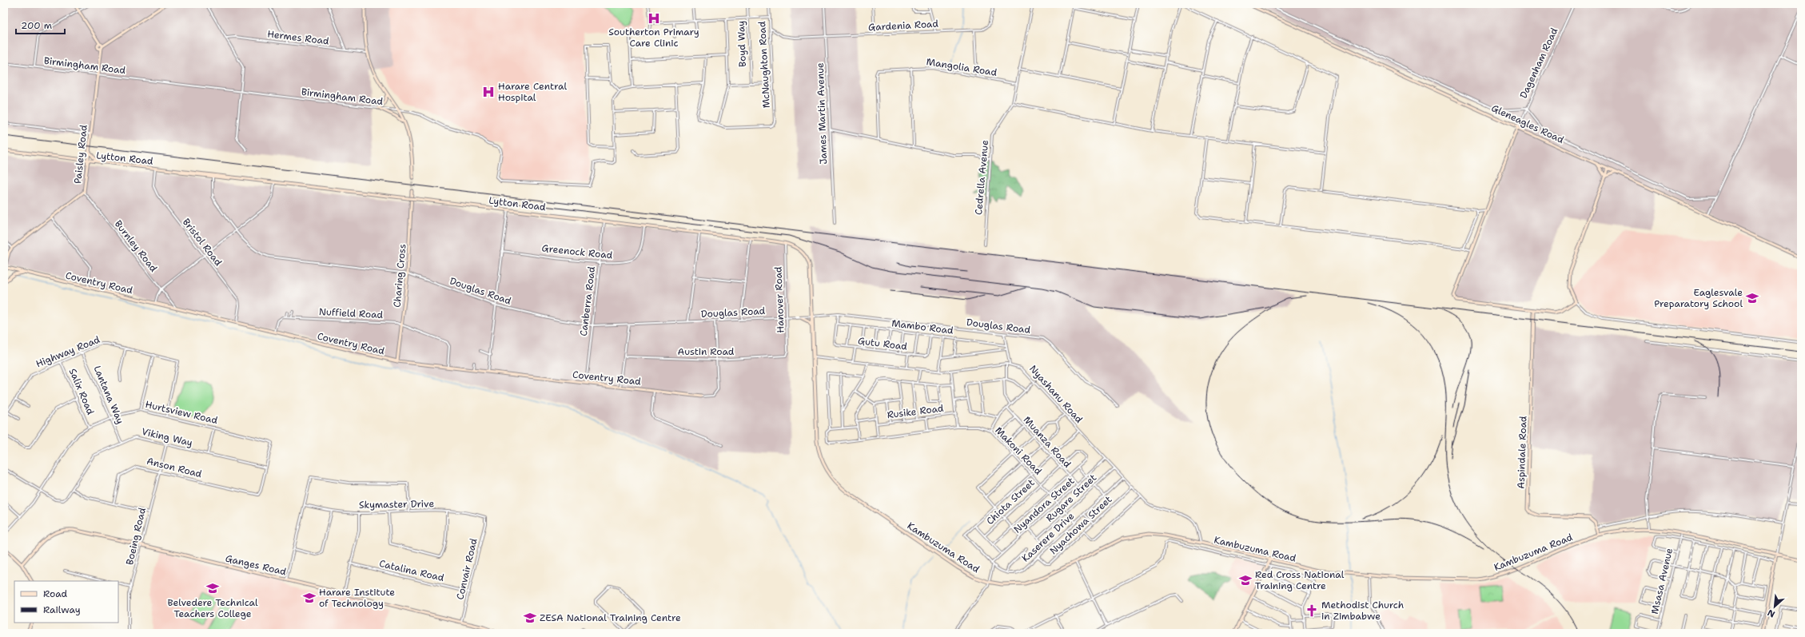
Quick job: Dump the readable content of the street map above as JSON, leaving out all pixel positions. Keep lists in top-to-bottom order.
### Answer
{
  "streets": {
    "street": [
      "Gardenia Road",
      "Hermes Road",
      "Boyd Way",
      "Dagenham Road",
      "McNaughton Road",
      "Birmingham Road",
      "Mangolia Road",
      "James Martin Avenue",
      "Gleneagles Road",
      "Paisley Road",
      "Lytton Road",
      "Cedrella Avenue",
      "Bristol Road",
      "Burnley Road",
      "Greenock Road",
      "Charing Cross",
      "Coventry Road",
      "Douglas Road",
      "Hanover Road",
      "Canberra Road",
      "Nuffield Road",
      "Mambo Road",
      "Gutu Road",
      "Highway Road",
      "Austin Road",
      "Salix Road",
      "Nyashanu Road",
      "Lantana Way",
      "Rusike Road",
      "Hurtsview Road",
      "Viking Way",
      "Muanza Road",
      "Makoni Road",
      "Aspindale Road",
      "Anson Road",
      "Rugare Street",
      "Chiota Street",
      "Skymaster Drive",
      "Nyandora Street",
      "Nyachowa Street",
      "Boeing Road",
      "Kaserere Drive",
      "Kambuzuma Road",
      "Ganges Road",
      "Convair Road",
      "Catalina Road",
      "Msasa Avenue"
    ]
  },
  "crossings": [
    ["Gardenia Road", "McNaughton Road"],
    ["Gardenia Road", "James Martin Avenue"],
    ["Dagenham Road", "Gleneagles Road"],
    ["Birmingham Road", "Paisley Road"],
    ["Mangolia Road", "Cedrella Avenue"],
    ["Paisley Road", "Lytton Road"],
    ["Paisley Road", "Burnley Road"],
    ["Lytton Road", "Bristol Road"],
    ["Lytton Road", "Greenock Road"],
    ["Lytton Road", "Douglas Road"],
    ["Lytton Road", "Hanover Road"],
    ["Lytton Road", "Canberra Road"],
    ["Lytton Road", "Kambuzuma Road"],
    ["Bristol Road", "Coventry Road"],
    ["Burnley Road", "Coventry Road"],
    ["Greenock Road", "Canberra Road"],
    ["Charing Cross", "Coventry Road"],
    ["Charing Cross", "Douglas Road"],
    ["Charing Cross", "Nuffield Road"],
    ["Coventry Road", "Canberra Road"],
    ["Coventry Road", "Nuffield Road"],
    ["Douglas Road", "Hanover Road"],
    ["Douglas Road", "Canberra Road"],
    ["Douglas Road", "Kambuzuma Road"],
    ["Hanover Road", "Austin Road"],
    ["Hanover Road", "Kambuzuma Road"],
    ["Mambo Road", "Gutu Road"],
    ["Highway Road", "Salix Road"],
    ["Highway Road", "Lantana Way"],
    ["Highway Road", "Hurtsview Road"],
    ["Salix Road", "Hurtsview Road"],
    ["Nyashanu Road", "Rugare Street"],
    ["Nyashanu Road", "Nyandora Street"],
    ["Nyashanu Road", "Nyachowa Street"],
    ["Nyashanu Road", "Kaserere Drive"],
    ["Nyashanu Road", "Kambuzuma Road"],
    ["Lantana Way", "Hurtsview Road"],
    ["Lantana Way", "Viking Way"],
    ["Hurtsview Road", "Viking Way"],
    ["Hurtsview Road", "Anson Road"],
    ["Viking Way", "Anson Road"],
    ["Viking Way", "Boeing Road"],
    ["Muanza Road", "Chiota Street"],
    ["Muanza Road", "Nyandora Street"],
    ["Makoni Road", "Rugare Street"],
    ["Makoni Road", "Chiota Street"],
    ["Makoni Road", "Nyandora Street"],
    ["Makoni Road", "Kaserere Drive"],
    ["Anson Road", "Boeing Road"],
    ["Skymaster Drive", "Convair Road"],
    ["Nyachowa Street", "Kaserere Drive"],
    ["Boeing Road", "Ganges Road"],
    ["Kambuzuma Road", "Msasa Avenue"],
    ["Ganges Road", "Convair Road"],
    ["Convair Road", "Catalina Road"]
  ],
  "places": {
    "hospital": ["Southerton Primary Care Clinic", "Harare Central Hospital"],
    "school or university": [
      "Eaglesvale Preparatory School",
      "Red Cross National Training Centre",
      "Belvedere Technical Teachers College",
      "Harare Institute of Technology",
      "ZESA National Training Centre"
    ],
    "church": ["Methodist Church in Zimbabwe"]
  },
  "legend": ["Road", "Railway"],
  "scale_bar": "200 m",
  "north": "bottom left"
}
